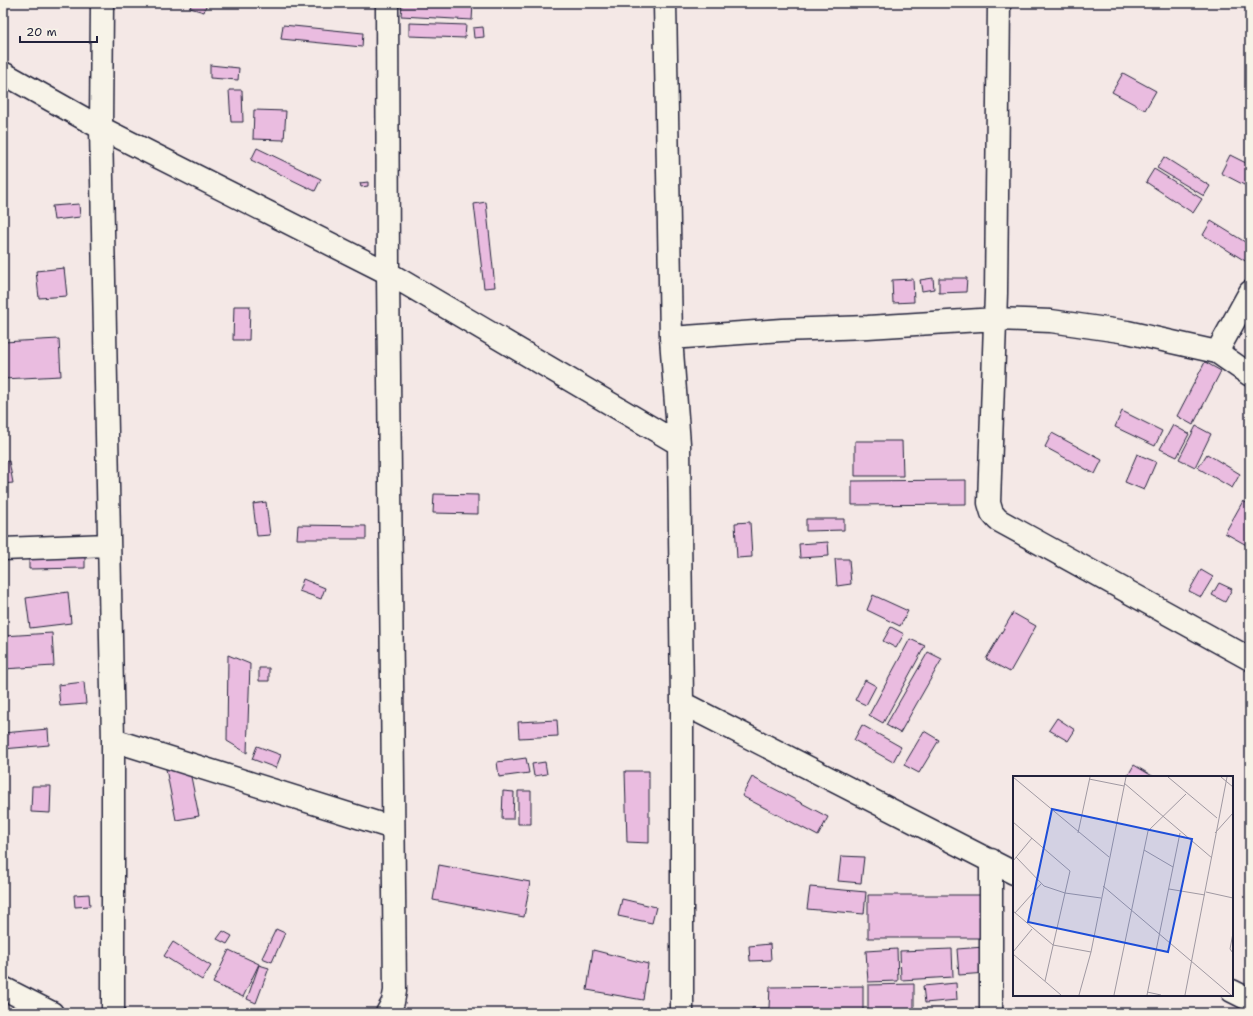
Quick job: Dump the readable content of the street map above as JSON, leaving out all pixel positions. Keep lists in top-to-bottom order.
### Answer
{
  "scale_bar": "20 m"
}
